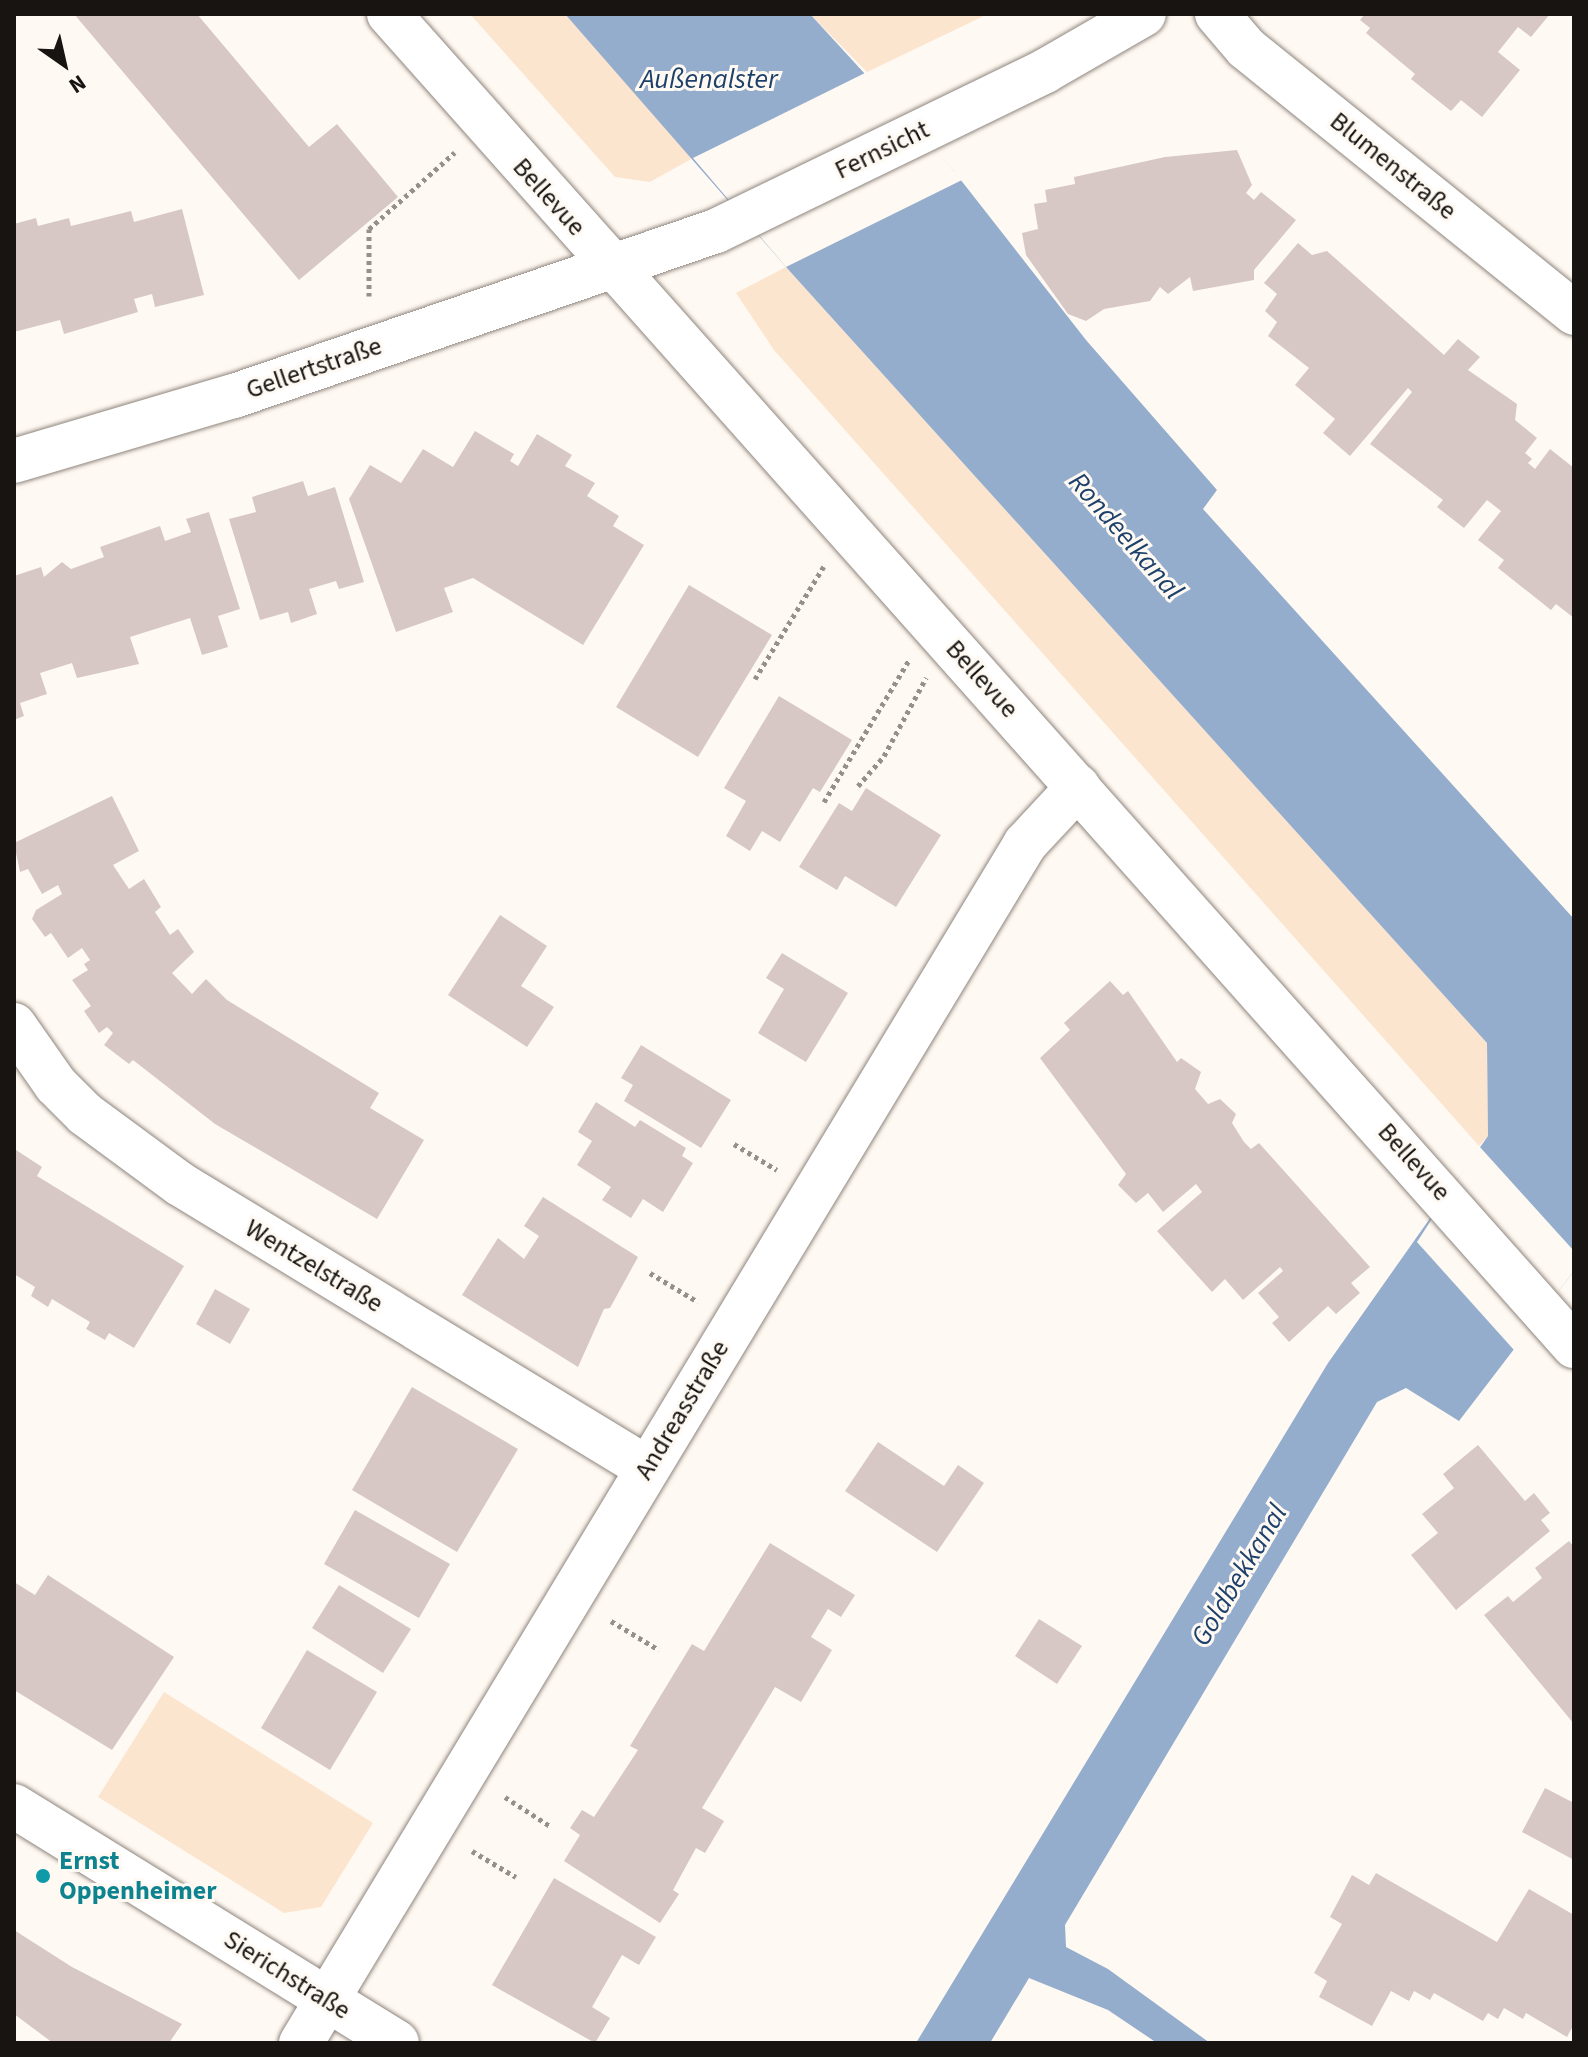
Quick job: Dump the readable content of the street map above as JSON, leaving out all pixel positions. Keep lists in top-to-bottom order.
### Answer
{
  "streets": {
    "street": [
      "Fernsicht",
      "Blumenstraße",
      "Bellevue",
      "Gellertstraße",
      "Wentzelstraße",
      "Andreasstraße",
      "Sierichstraße"
    ]
  },
  "crossings": [
    ["Fernsicht", "Bellevue"],
    ["Fernsicht", "Gellertstraße"],
    ["Bellevue", "Gellertstraße"],
    ["Bellevue", "Andreasstraße"],
    ["Wentzelstraße", "Andreasstraße"],
    ["Andreasstraße", "Sierichstraße"]
  ],
  "water": ["Außenalster", "Rondeelkanal", "Goldbekkanal"],
  "places": ["Ernst Oppenheimer"],
  "north": "bottom right"
}
